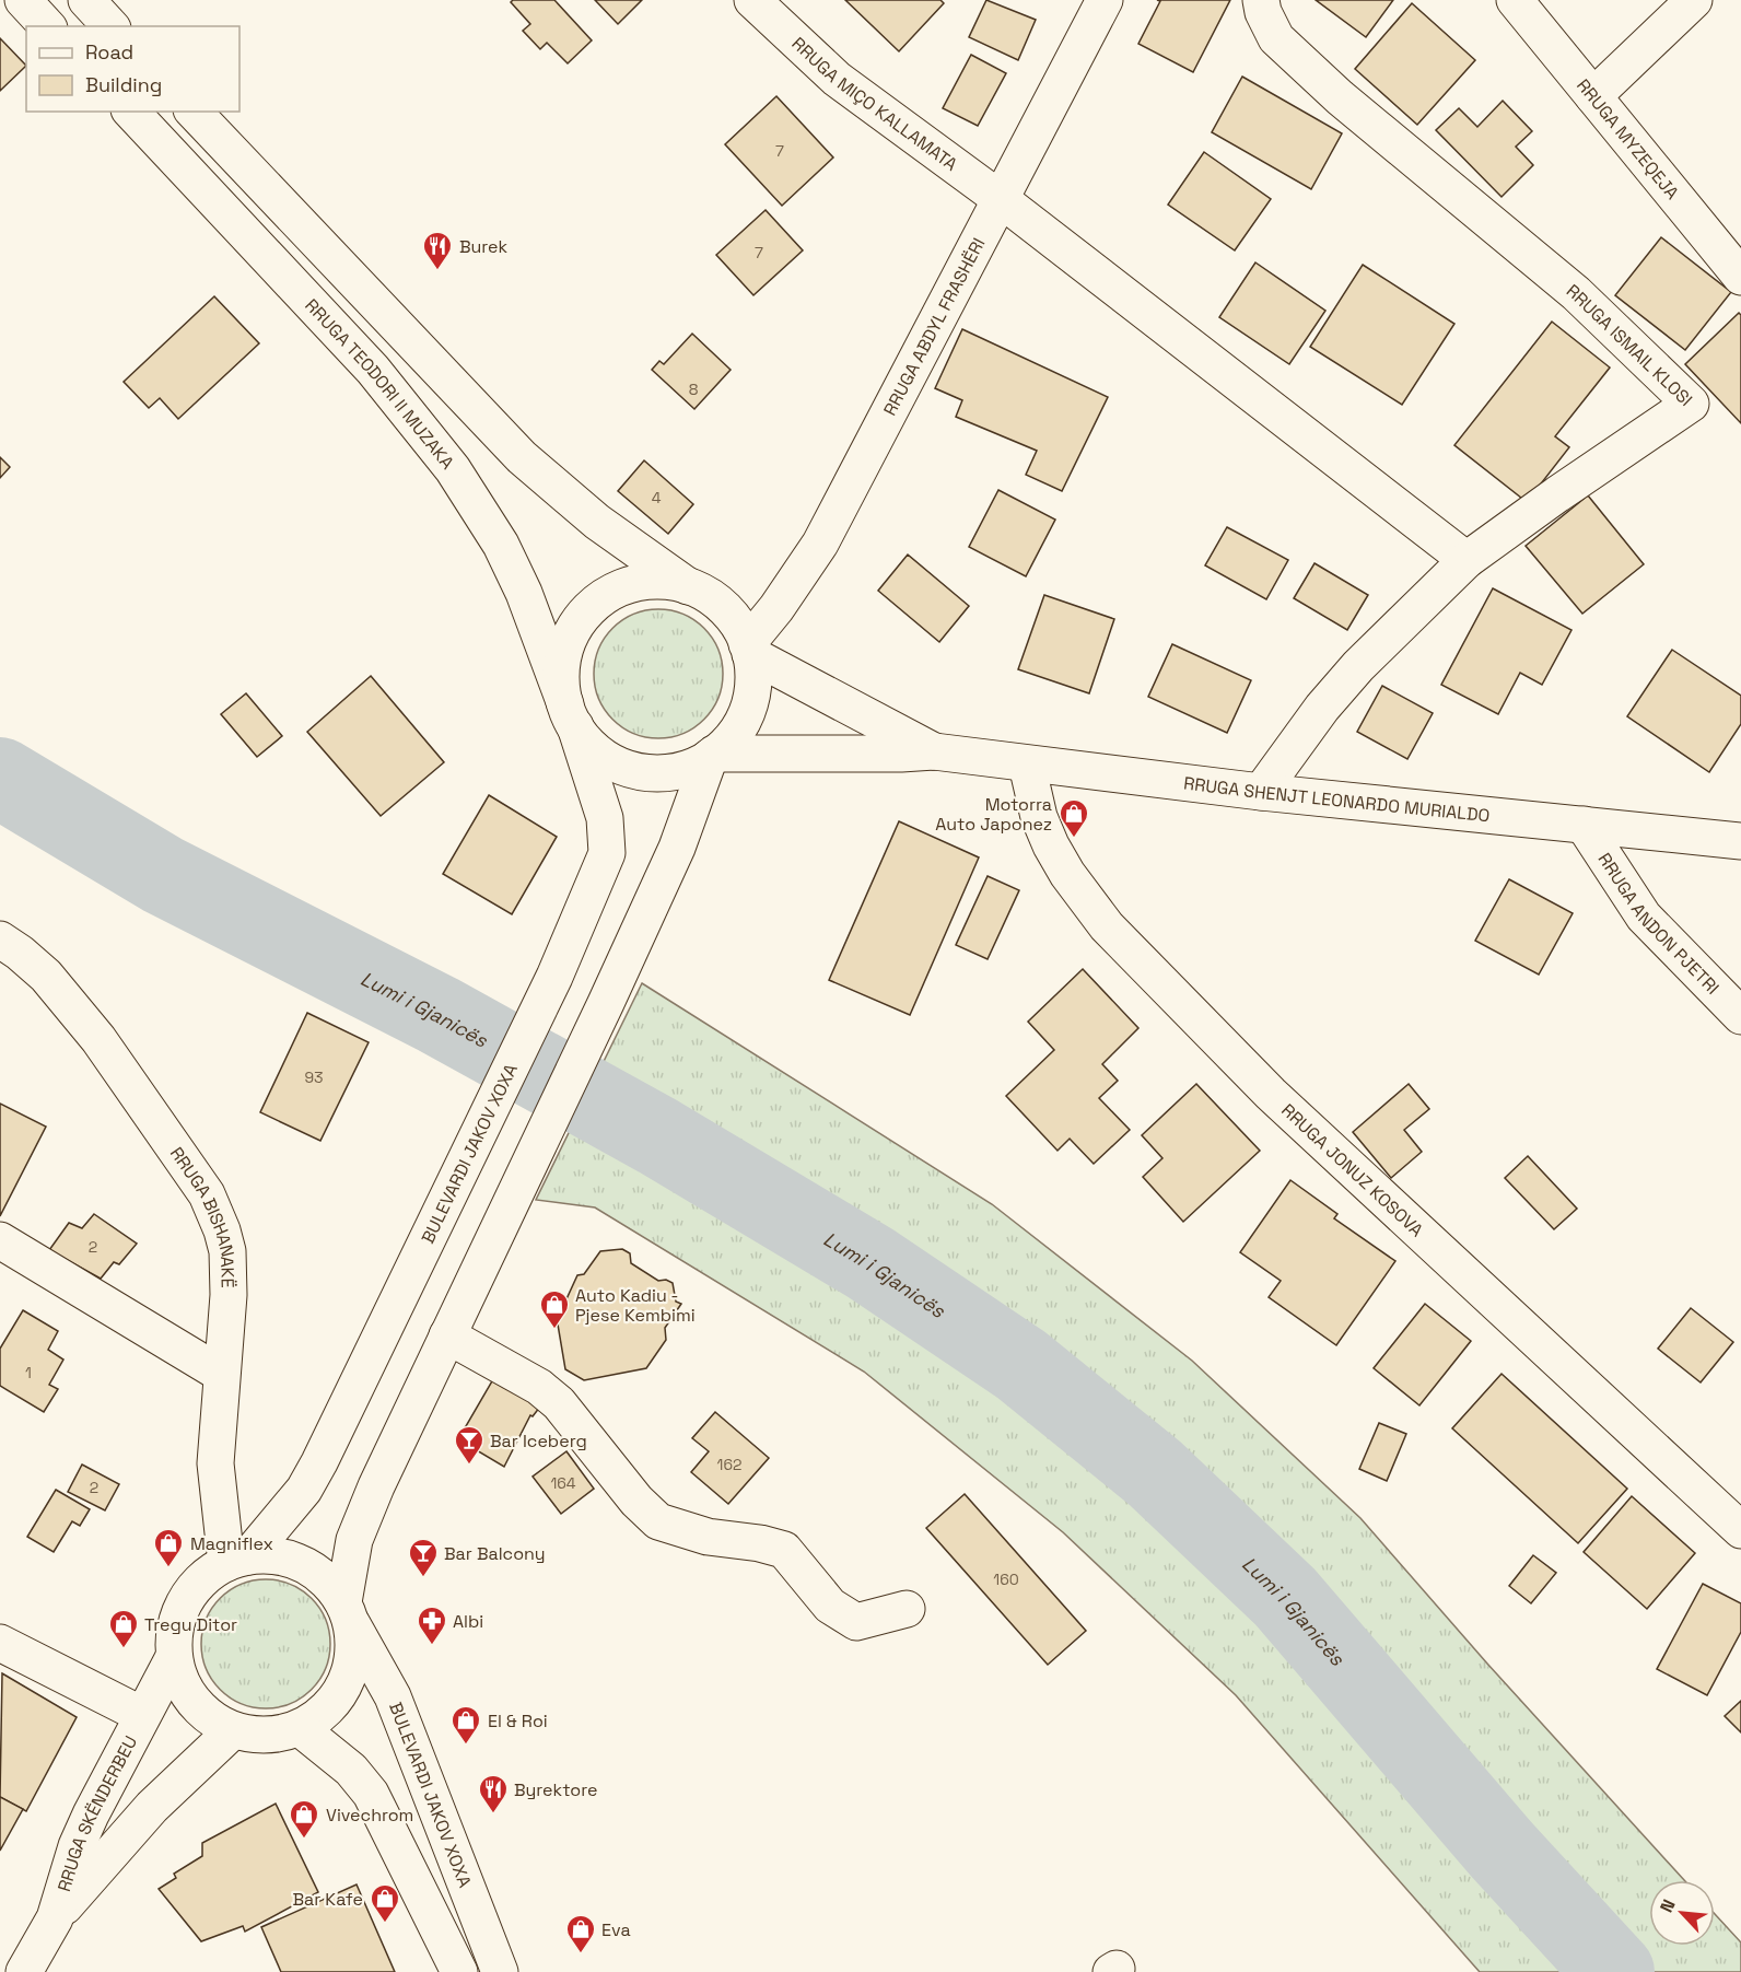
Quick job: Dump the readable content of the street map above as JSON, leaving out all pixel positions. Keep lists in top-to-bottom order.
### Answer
{
  "streets": {
    "street": [
      "RRUGA MIÇO KALLAMATA",
      "RRUGA MYZEQEJA",
      "RRUGA ABDYL FRASHËRI",
      "RRUGA ISMAIL KLOSI",
      "RRUGA TEODORI II MUZAKA",
      "RRUGA SHENJT LEONARDO MURIALDO",
      "RRUGA ANDON PJETRI",
      "BULEVARDI JAKOV XOXA",
      "RRUGA JONUZ KOSOVA",
      "RRUGA BISHANAKË",
      "RRUGA SKËNDERBEU"
    ]
  },
  "crossings": [
    ["RRUGA MIÇO KALLAMATA", "RRUGA ABDYL FRASHËRI"],
    ["RRUGA MIÇO KALLAMATA", "RRUGA ISMAIL KLOSI"],
    ["RRUGA ABDYL FRASHËRI", "RRUGA TEODORI II MUZAKA"],
    ["RRUGA ABDYL FRASHËRI", "RRUGA SHENJT LEONARDO MURIALDO"],
    ["RRUGA ABDYL FRASHËRI", "BULEVARDI JAKOV XOXA"],
    ["RRUGA ISMAIL KLOSI", "RRUGA SHENJT LEONARDO MURIALDO"],
    ["RRUGA TEODORI II MUZAKA", "RRUGA SHENJT LEONARDO MURIALDO"],
    ["RRUGA TEODORI II MUZAKA", "BULEVARDI JAKOV XOXA"],
    ["RRUGA SHENJT LEONARDO MURIALDO", "RRUGA ANDON PJETRI"],
    ["RRUGA SHENJT LEONARDO MURIALDO", "BULEVARDI JAKOV XOXA"],
    ["RRUGA SHENJT LEONARDO MURIALDO", "RRUGA JONUZ KOSOVA"],
    ["BULEVARDI JAKOV XOXA", "RRUGA BISHANAKË"],
    ["BULEVARDI JAKOV XOXA", "RRUGA SKËNDERBEU"],
    ["RRUGA BISHANAKË", "RRUGA SKËNDERBEU"]
  ],
  "water": ["Lumi i Gjanicës"],
  "places": {
    "restaurant": ["Burek", "Byrektore"],
    "shop": [
      "Motorra Auto Japonez",
      "Auto Kadiu - Pjese Kembimi",
      "Magniflex",
      "Tregu Ditor",
      "El & Roi",
      "Vivechrom",
      "Bar Kafe",
      "Eva"
    ],
    "bar": ["Bar Iceberg", "Bar Balcony"],
    "pharmacy": ["Albi"]
  },
  "house_numbers": [
    "7",
    "7",
    "8",
    "4",
    "93",
    "2",
    "1",
    "162",
    "164",
    "2",
    "160"
  ],
  "legend": ["Road", "Building"],
  "north": "top left"
}
